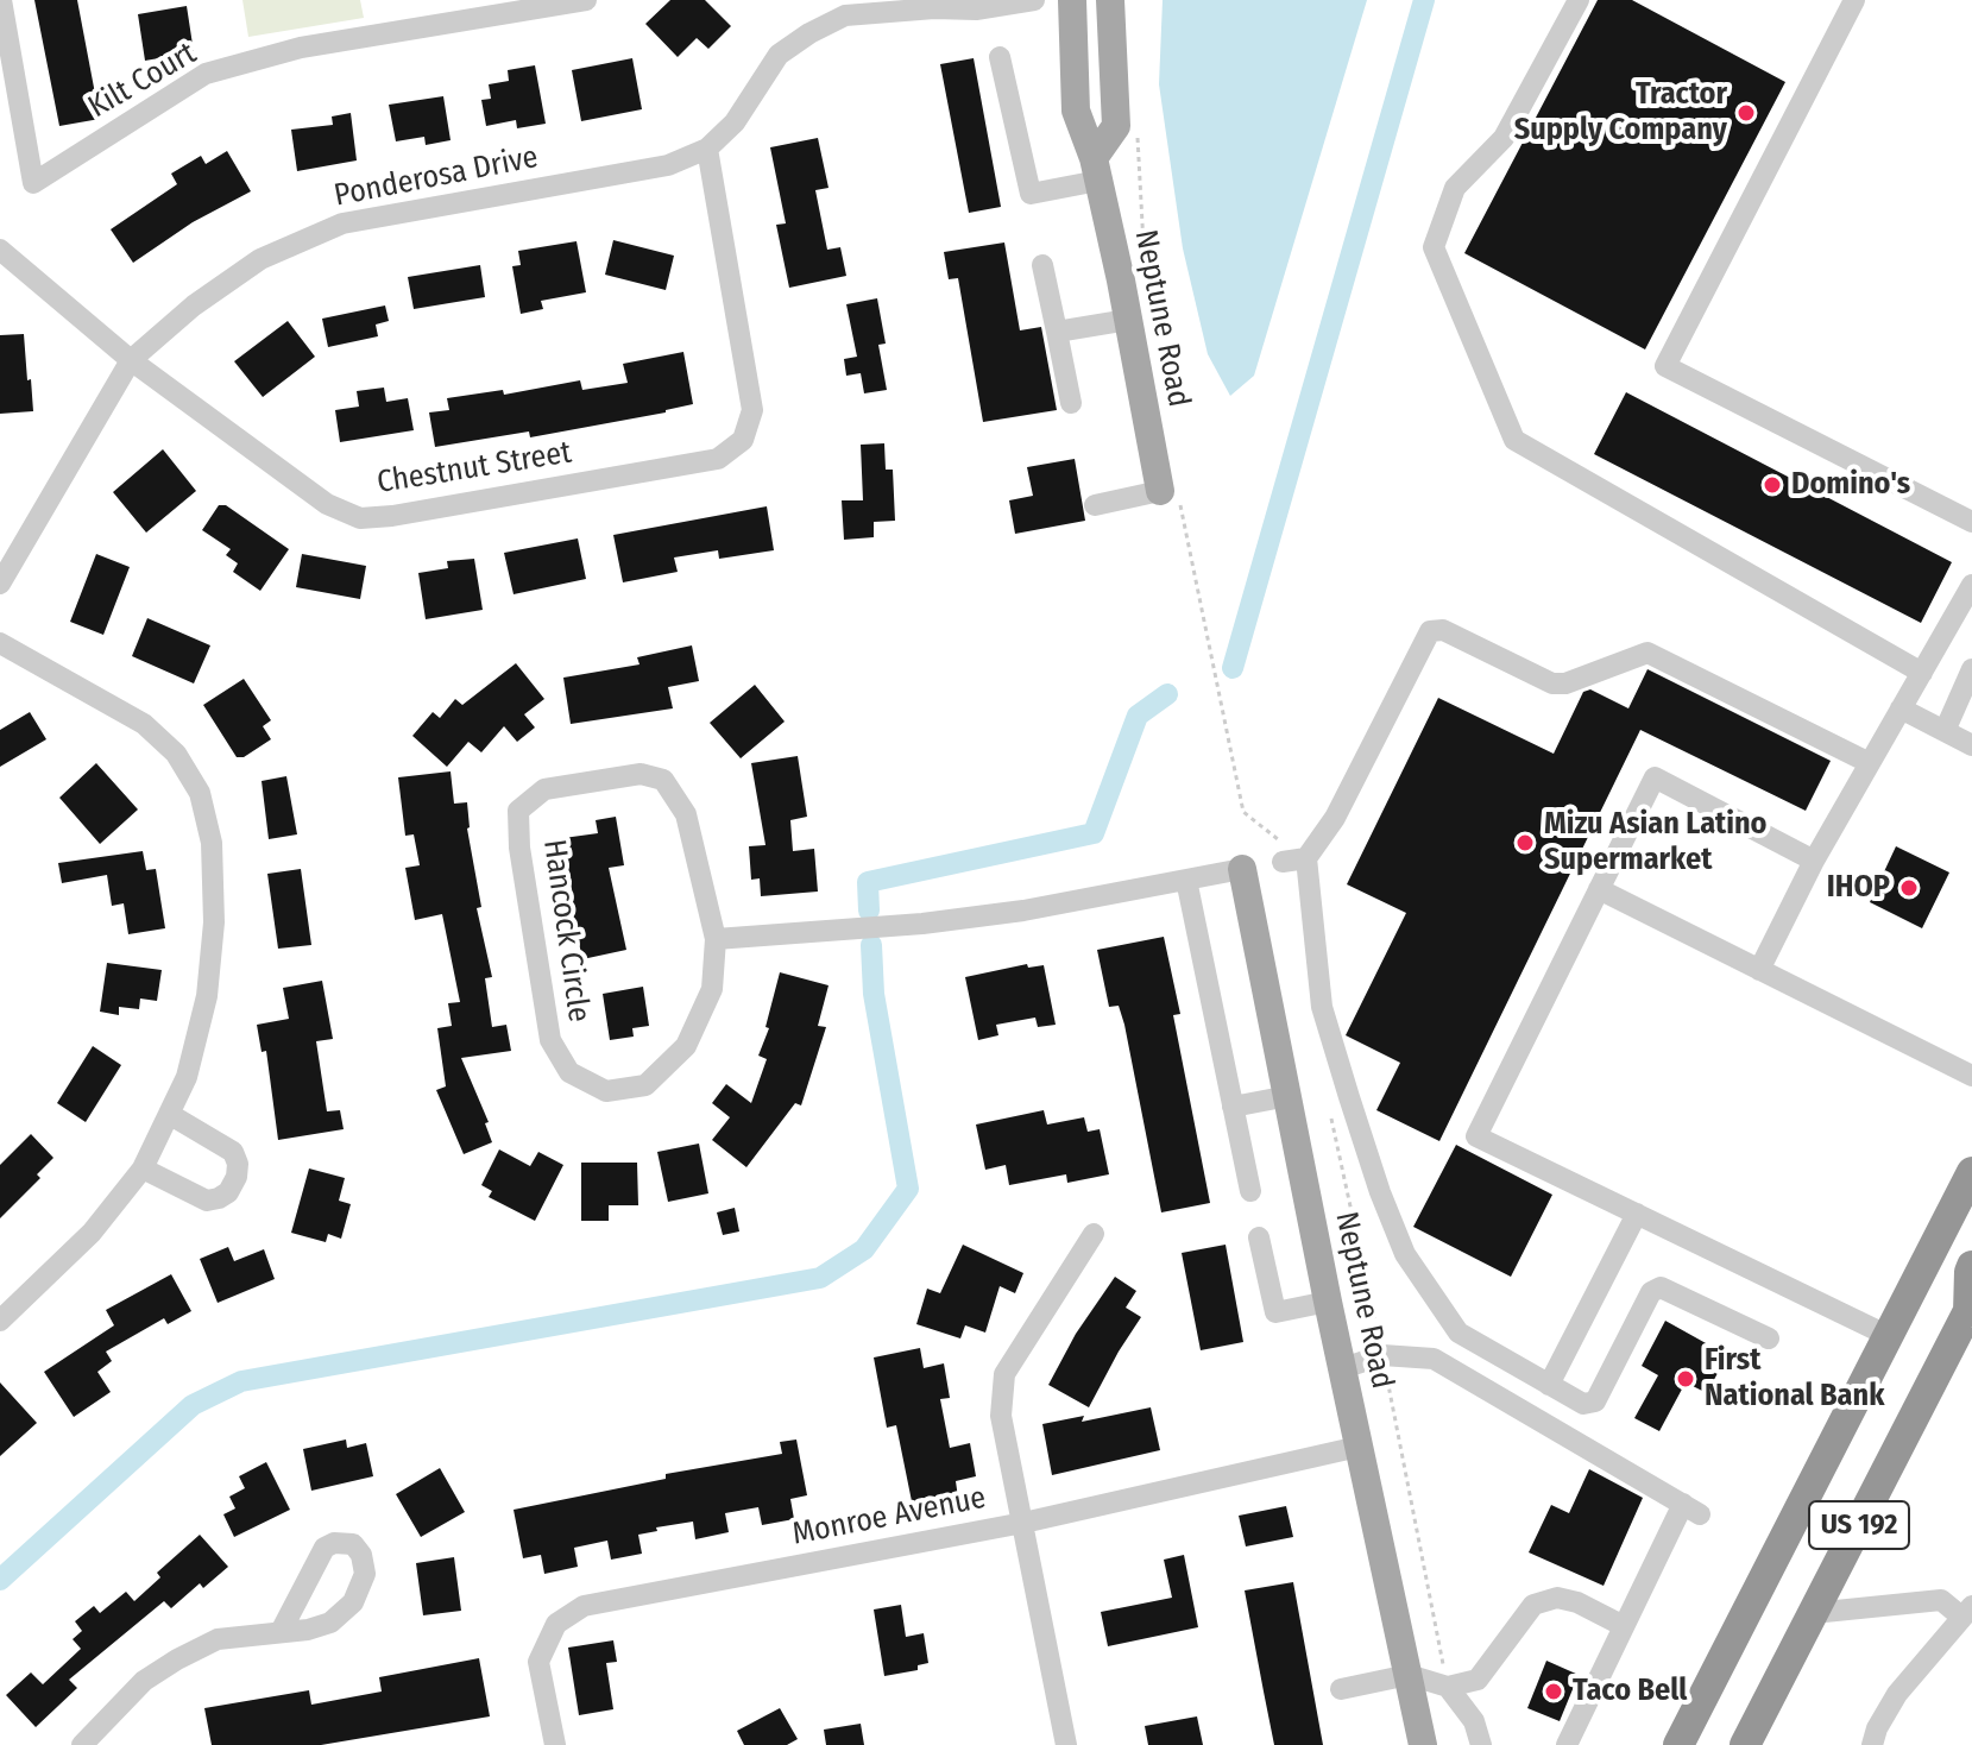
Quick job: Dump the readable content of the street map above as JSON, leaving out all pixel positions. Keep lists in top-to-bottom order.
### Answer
{
  "streets": {
    "highway": ["US 192"],
    "main road": ["Neptune Road"],
    "street": [
      "Kilt Court",
      "Ponderosa Drive",
      "Chestnut Street",
      "Hancock Circle",
      "Monroe Avenue"
    ]
  },
  "crossings": [
    ["Ponderosa Drive", "Chestnut Street"],
    ["Neptune Road", "Monroe Avenue"]
  ],
  "places": [
    "Tractor Supply Company",
    "Domino's",
    "Mizu Asian Latino Supermarket",
    "IHOP",
    "First National Bank",
    "Taco Bell"
  ]
}
